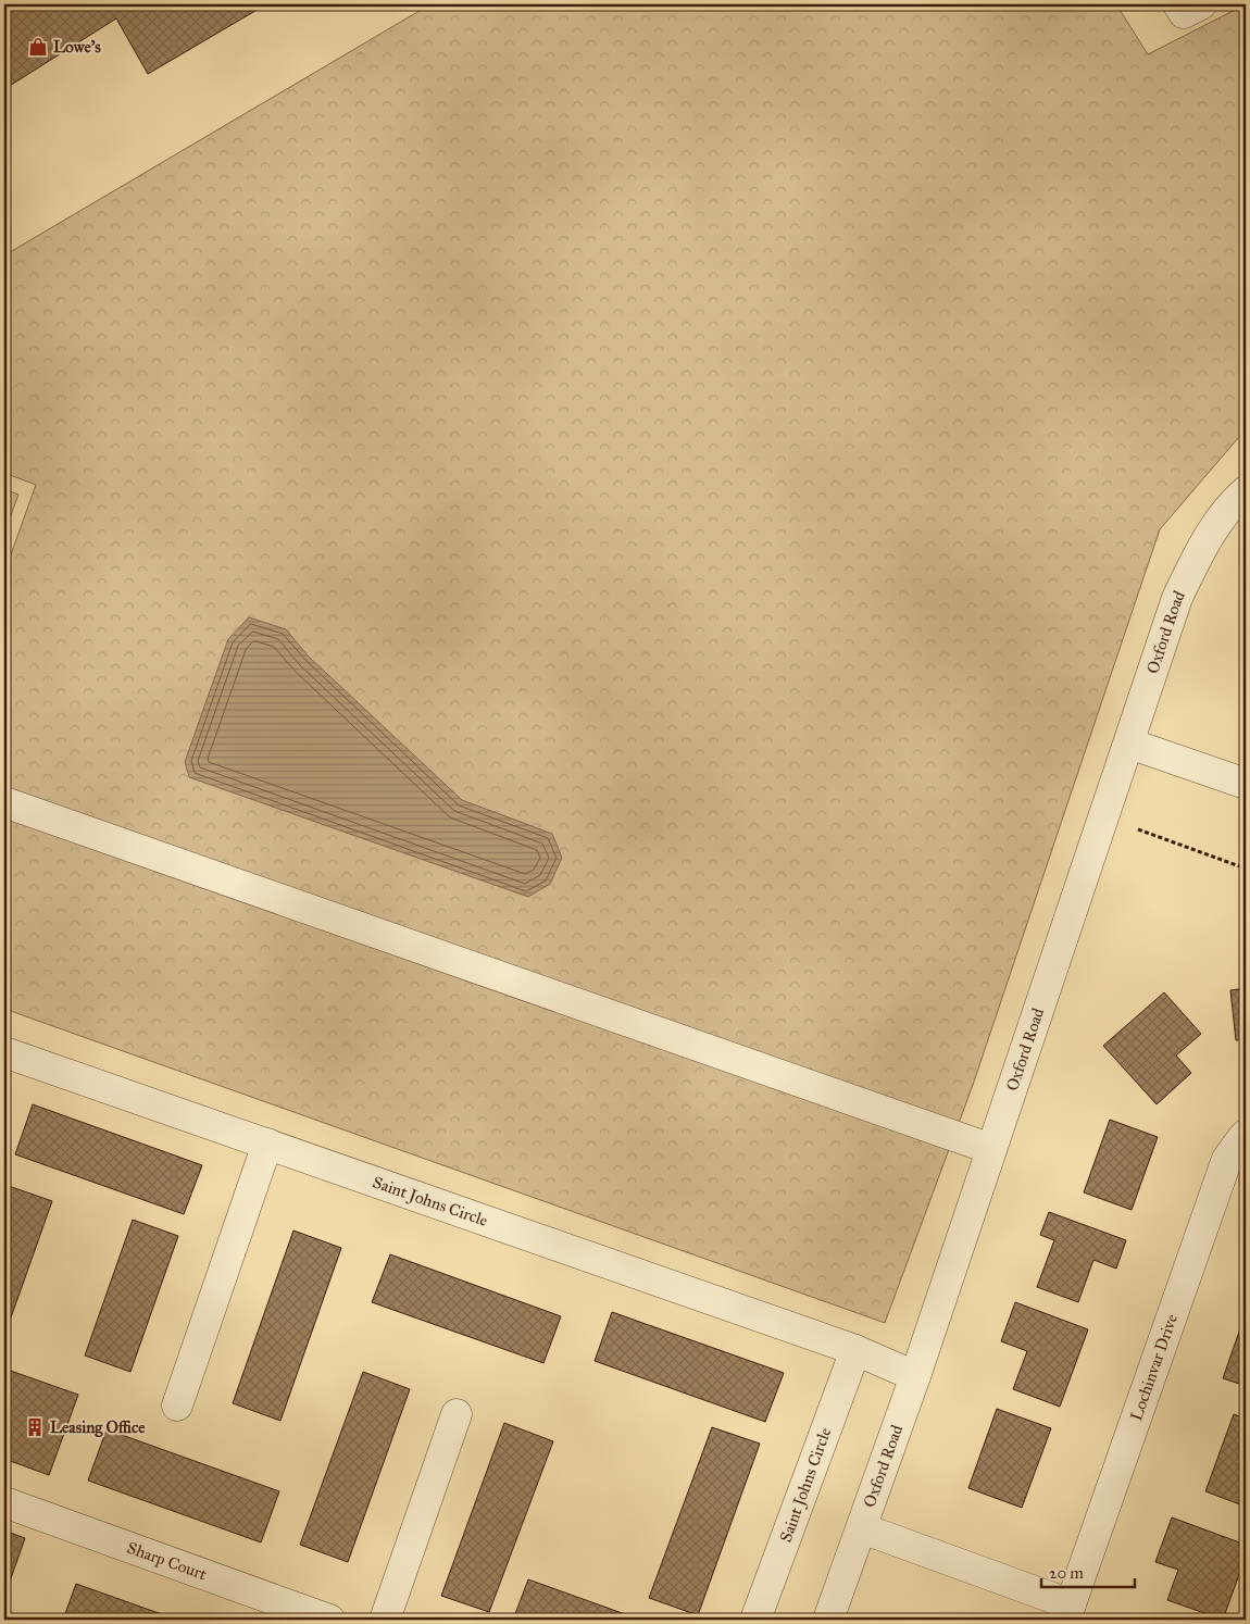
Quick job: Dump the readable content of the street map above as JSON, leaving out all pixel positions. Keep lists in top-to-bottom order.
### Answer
{
  "streets": {
    "street": [
      "Oxford Road",
      "Saint Johns Circle",
      "Lochinvar Drive",
      "Sharp Court"
    ]
  },
  "crossings": [
    ["Oxford Road", "Saint Johns Circle"],
    ["Oxford Road", "Lochinvar Drive"]
  ],
  "places": {
    "shop": ["Lowe's"],
    "building": ["Leasing Office"]
  },
  "scale_bar": "20 m"
}
